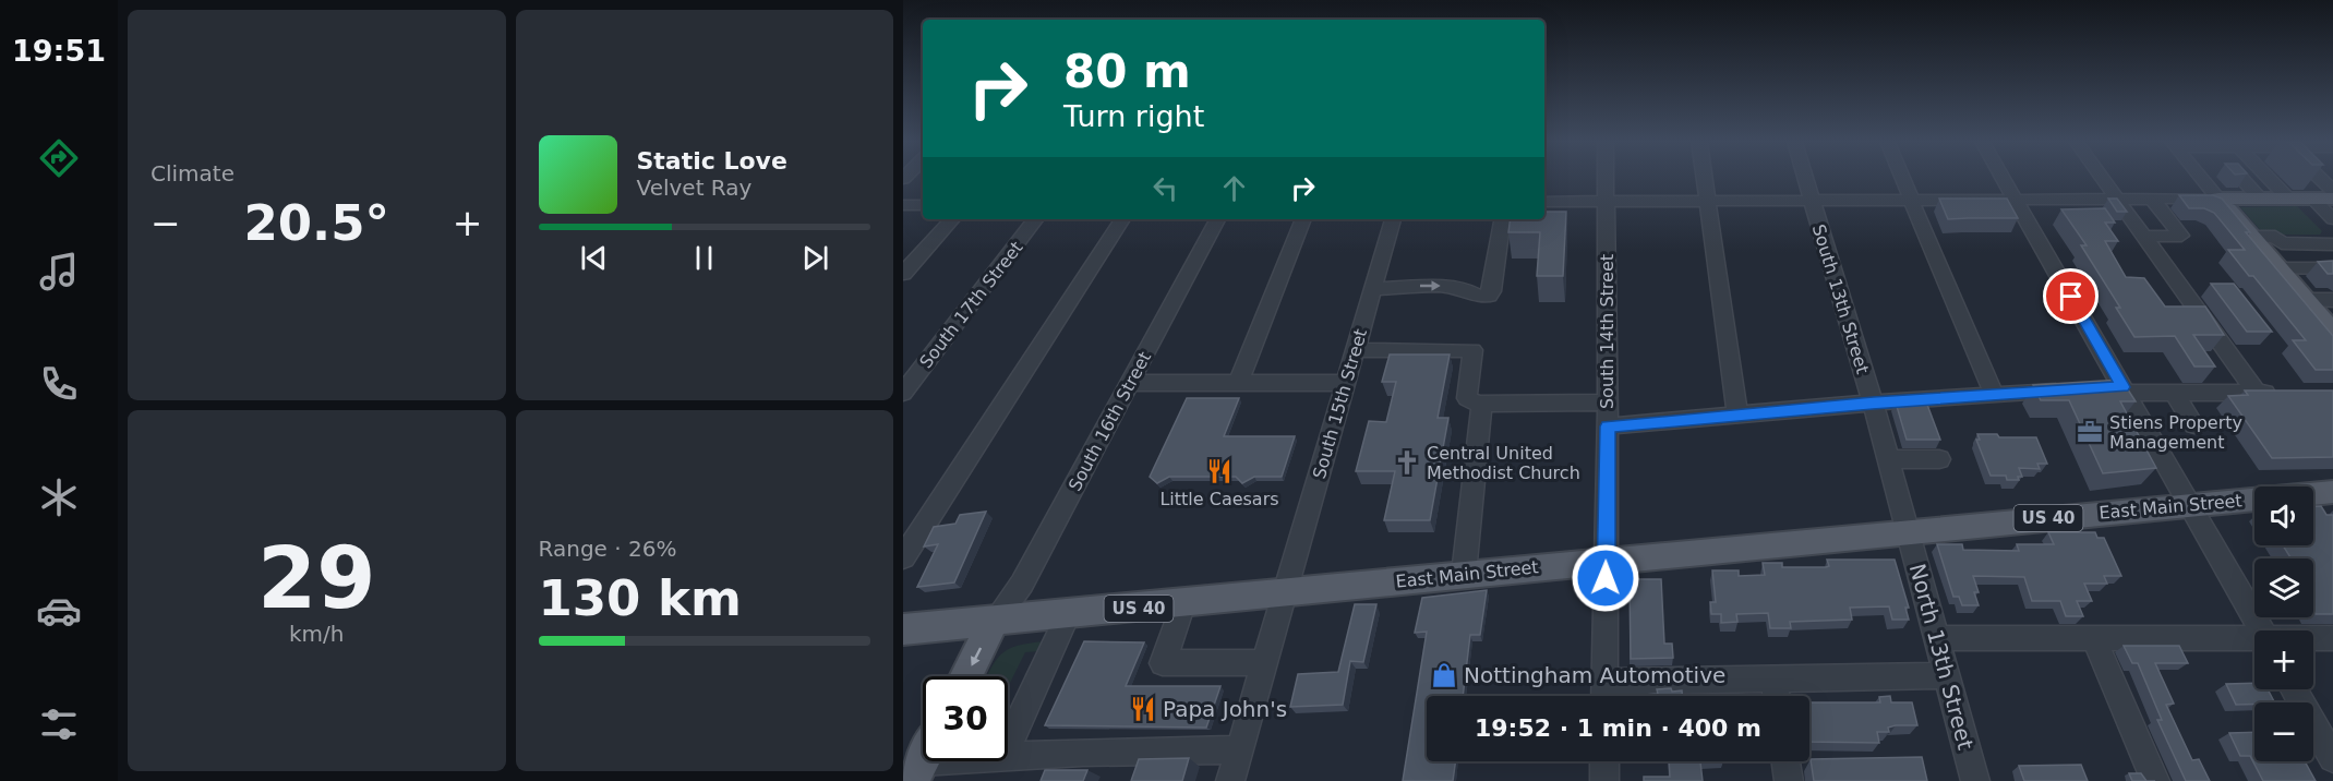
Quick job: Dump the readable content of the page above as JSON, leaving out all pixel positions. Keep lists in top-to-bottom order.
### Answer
{
  "streets": {
    "main road": ["East Main Street", "US 40"],
    "street": [
      "South 13th Street",
      "South 17th Street",
      "South 14th Street",
      "South 15th Street",
      "South 16th Street",
      "North 13th Street"
    ]
  },
  "crossings": [
    ["South 13th Street", "East Main Street"],
    ["South 13th Street", "North 13th Street"],
    ["South 14th Street", "East Main Street"],
    ["South 15th Street", "East Main Street"],
    ["South 16th Street", "East Main Street"],
    ["East Main Street", "North 13th Street"]
  ],
  "places": {
    "office": ["Stiens Property Management"],
    "church": ["Central United Methodist Church"],
    "restaurant": ["Little Caesars", "Papa John's"],
    "shop": ["Nottingham Automotive"]
  },
  "page": {
    "tabs": "19:51",
    "tile": [
      "Climate",
      ["29", "km/h"],
      ["Range · 26%", "130 km"]
    ],
    "turn": ["80 m", "Turn right"],
    "song": ["Static Love", "Velvet Ray"],
    "heat": ["−", "20.5°", "+"],
    "map_buttons": ["+", "−"],
    "limit": "30",
    "trip": "19:52 · 1 min · 400 m"
  }
}
